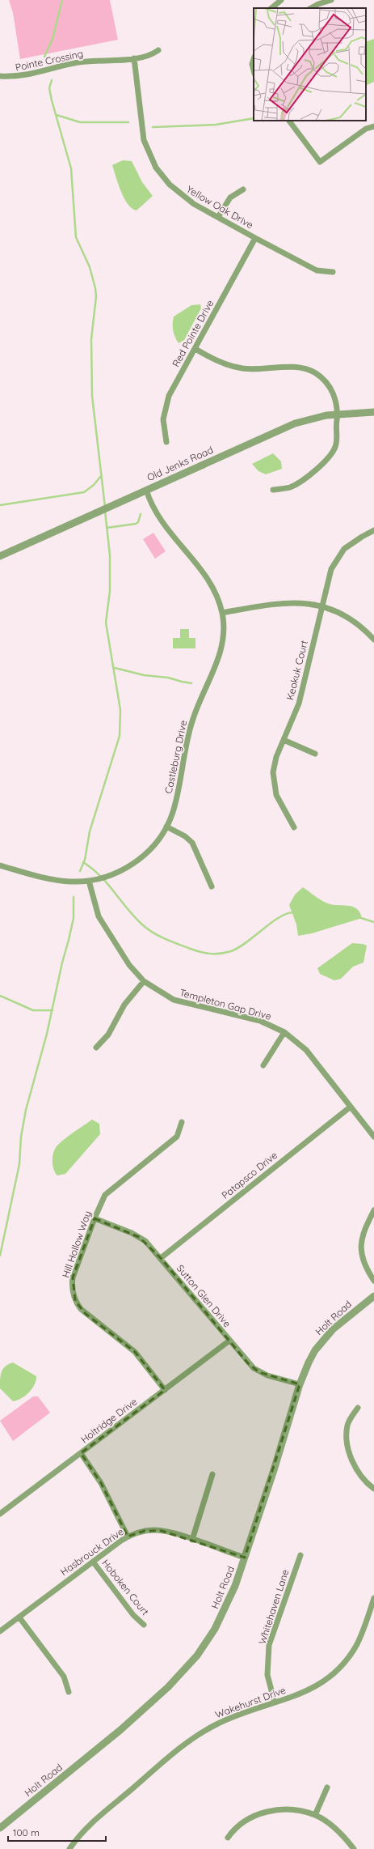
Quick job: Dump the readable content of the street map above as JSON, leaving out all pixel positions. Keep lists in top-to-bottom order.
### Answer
{
  "streets": {
    "street": [
      "Pointe Crossing",
      "Yellow Oak Drive",
      "Red Pointe Drive",
      "Old Jenks Road",
      "Keokuk Court",
      "Castleburg Drive",
      "Templeton Gap Drive",
      "Patapsco Drive",
      "Hill Hollow Way",
      "Sutton Glen Drive",
      "Holt Road",
      "Holtridge Drive",
      "Hasbrouck Drive",
      "Hoboken Court",
      "Whitehaven Lane",
      "Wakehurst Drive"
    ]
  },
  "crossings": [
    ["Pointe Crossing", "Yellow Oak Drive"],
    ["Yellow Oak Drive", "Red Pointe Drive"],
    ["Old Jenks Road", "Castleburg Drive"],
    ["Castleburg Drive", "Templeton Gap Drive"],
    ["Templeton Gap Drive", "Patapsco Drive"],
    ["Patapsco Drive", "Sutton Glen Drive"],
    ["Hill Hollow Way", "Sutton Glen Drive"],
    ["Hill Hollow Way", "Holtridge Drive"],
    ["Sutton Glen Drive", "Holt Road"],
    ["Sutton Glen Drive", "Holtridge Drive"],
    ["Holt Road", "Hasbrouck Drive"],
    ["Hasbrouck Drive", "Hoboken Court"],
    ["Whitehaven Lane", "Wakehurst Drive"]
  ],
  "scale_bar": "100 m"
}
